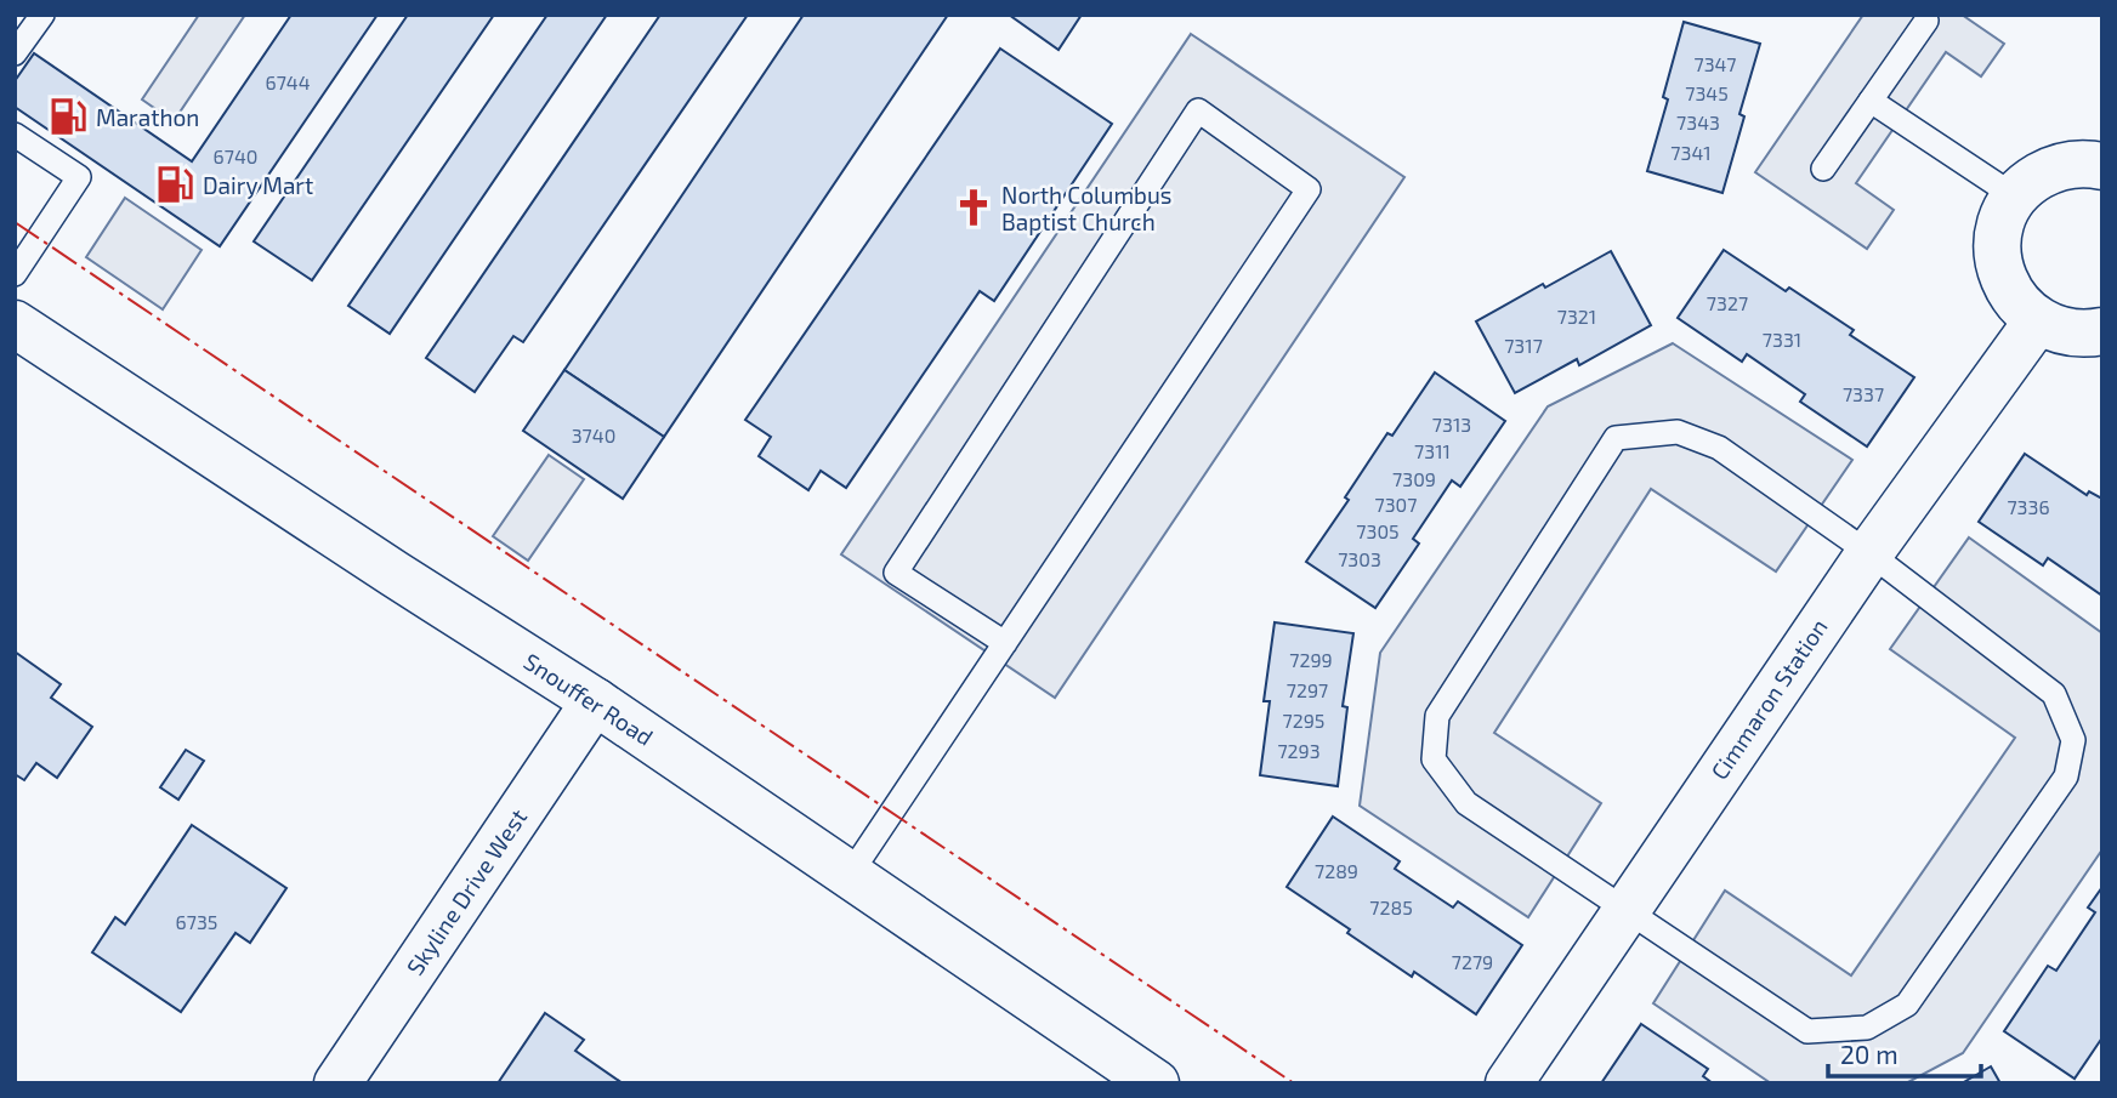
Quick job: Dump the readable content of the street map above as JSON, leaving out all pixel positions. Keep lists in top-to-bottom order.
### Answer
{
  "streets": {
    "street": ["Snouffer Road", "Cimmaron Station", "Skyline Drive West"]
  },
  "crossings": [
    ["Snouffer Road", "Skyline Drive West"]
  ],
  "places": {
    "fuel station": ["Marathon", "Dairy Mart"],
    "church": ["North Columbus Baptist Church"]
  },
  "house_numbers": [
    "7347",
    "6744",
    "7345",
    "7343",
    "7341",
    "6740",
    "7327",
    "7321",
    "7331",
    "7317",
    "7337",
    "7313",
    "3740",
    "7311",
    "7309",
    "7307",
    "7336",
    "7305",
    "7303",
    "7299",
    "7297",
    "7295",
    "7293",
    "7289",
    "7285",
    "6735",
    "7279"
  ],
  "scale_bar": "20 m"
}
